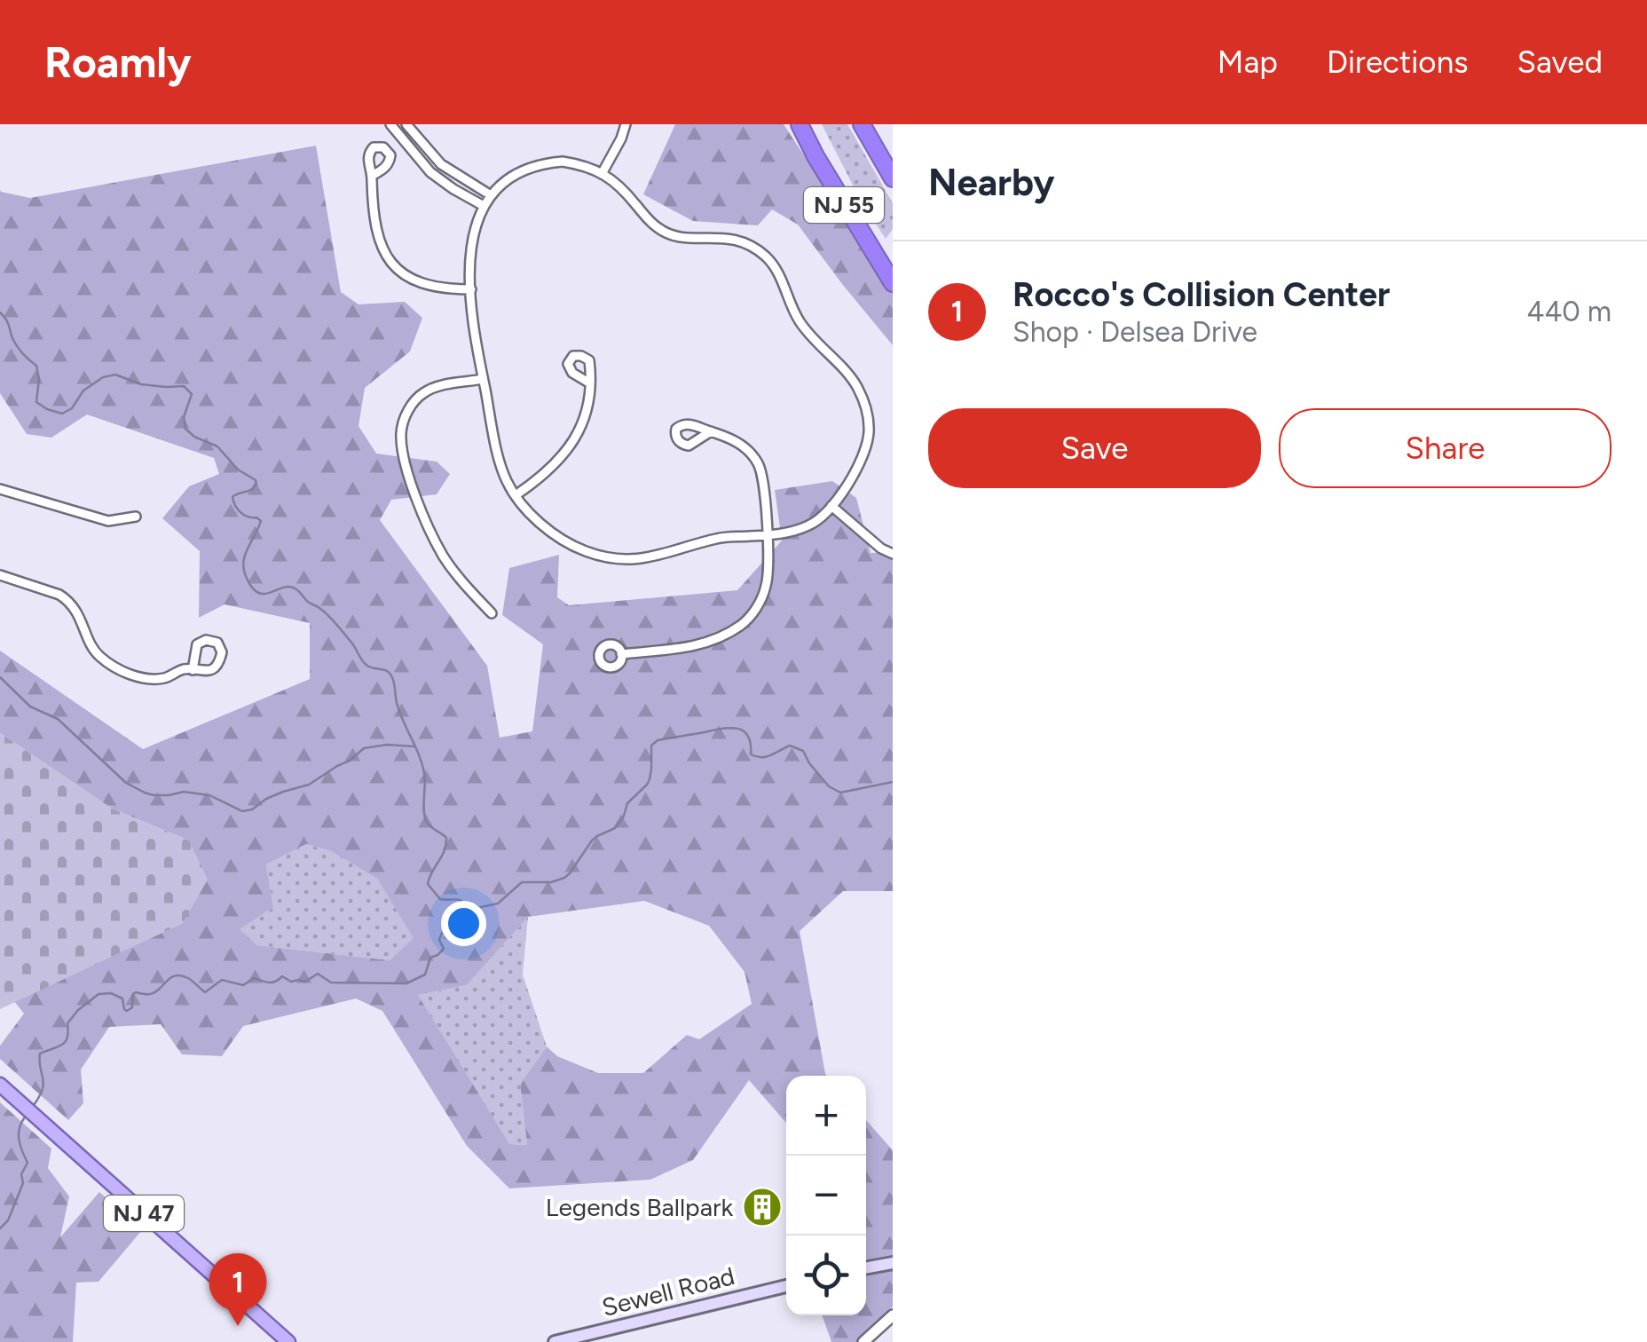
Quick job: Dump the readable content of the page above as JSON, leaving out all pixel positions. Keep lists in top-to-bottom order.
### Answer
{
  "streets": {
    "highway": ["NJ 55"],
    "main road": ["NJ 47", "Sewell Road"]
  },
  "places": {
    "building": ["Legends Ballpark"]
  },
  "page": {
    "header": "Roamly",
    "nav": ["Map", "Directions", "Saved"],
    "heading": "Nearby",
    "list": [
      {
        "mark": "1",
        "name": "Rocco's Collision Center",
        "note": "Shop · Delsea Drive",
        "value": "440 m"
      }
    ],
    "buttons": ["Save", "Share"],
    "map_buttons": ["+", "−"],
    "pins": "1"
  }
}
